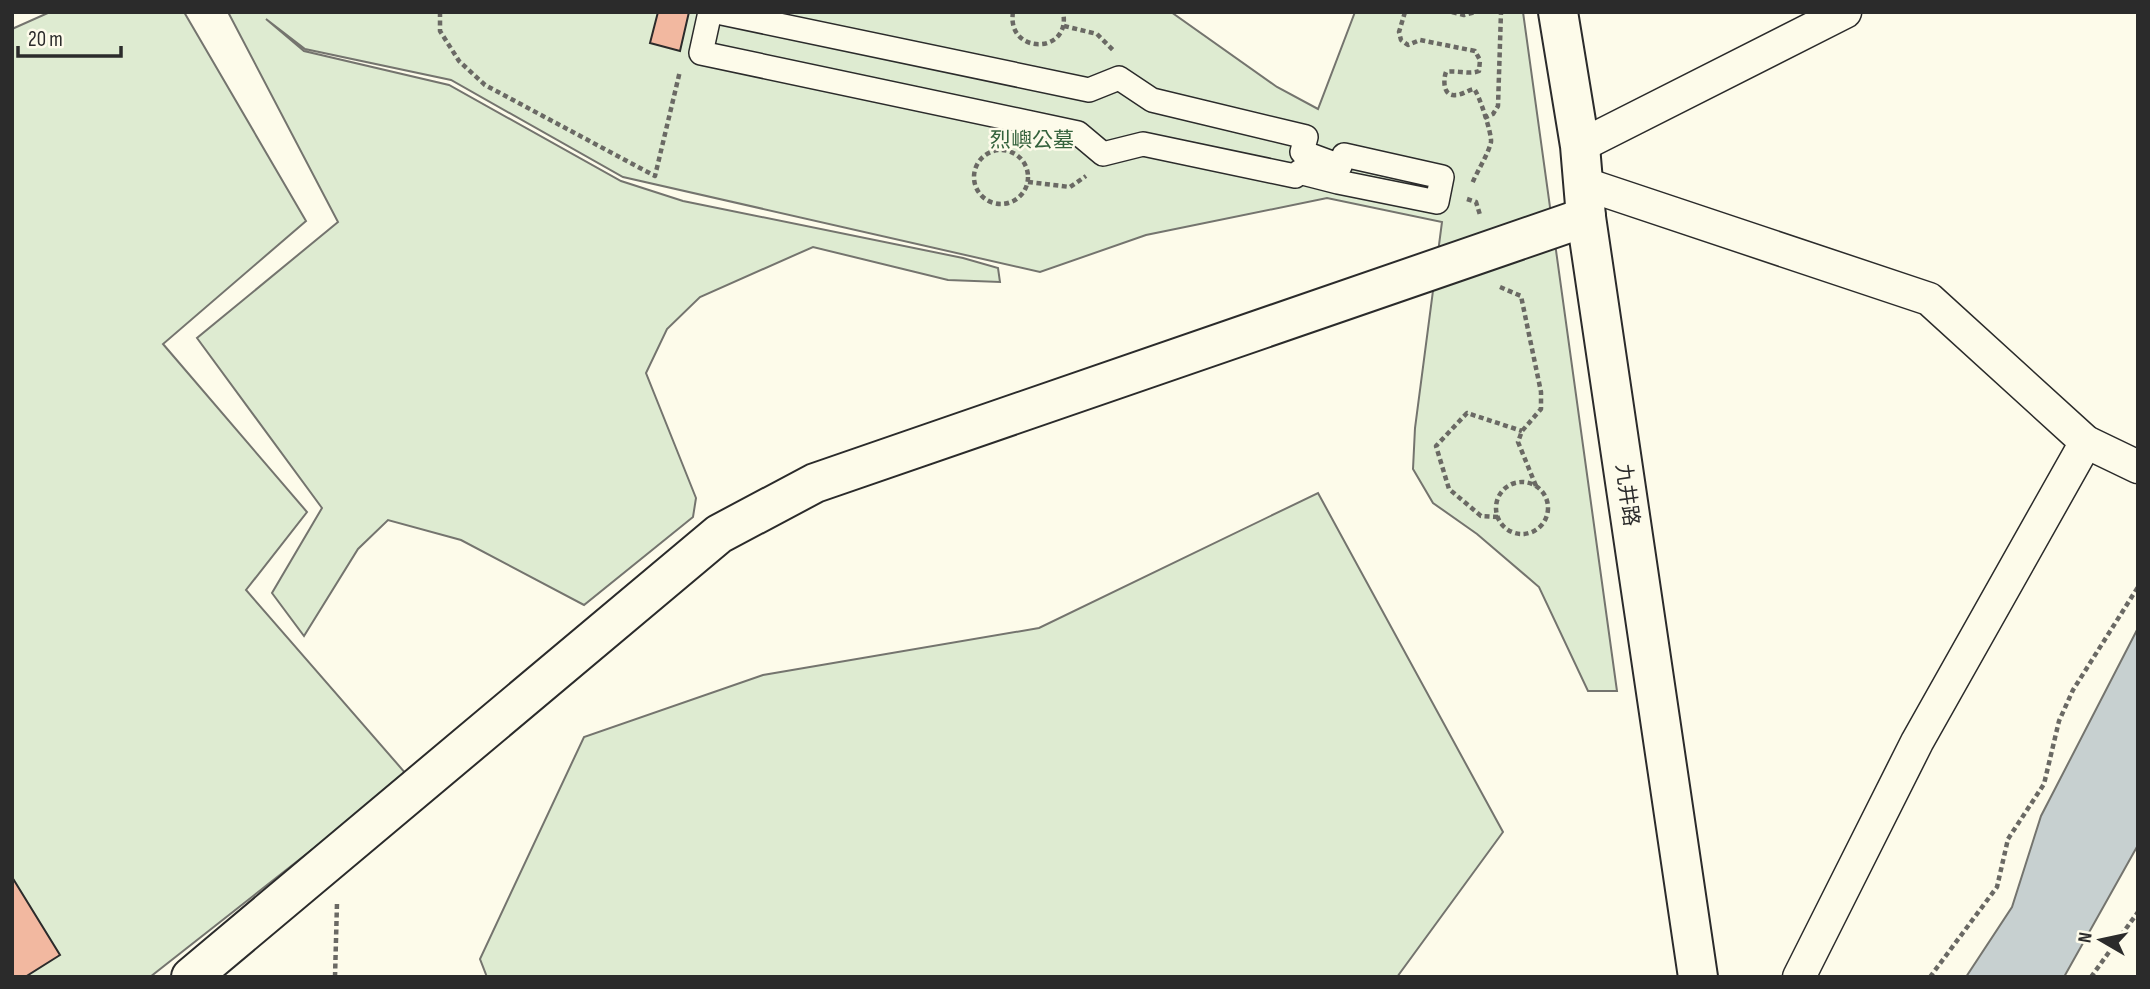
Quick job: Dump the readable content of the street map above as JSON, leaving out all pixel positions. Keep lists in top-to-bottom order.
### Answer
{
  "streets": {
    "street": ["九井路"]
  },
  "parks": ["烈嶼公墓"],
  "scale_bar": "20 m",
  "north": "left"
}
